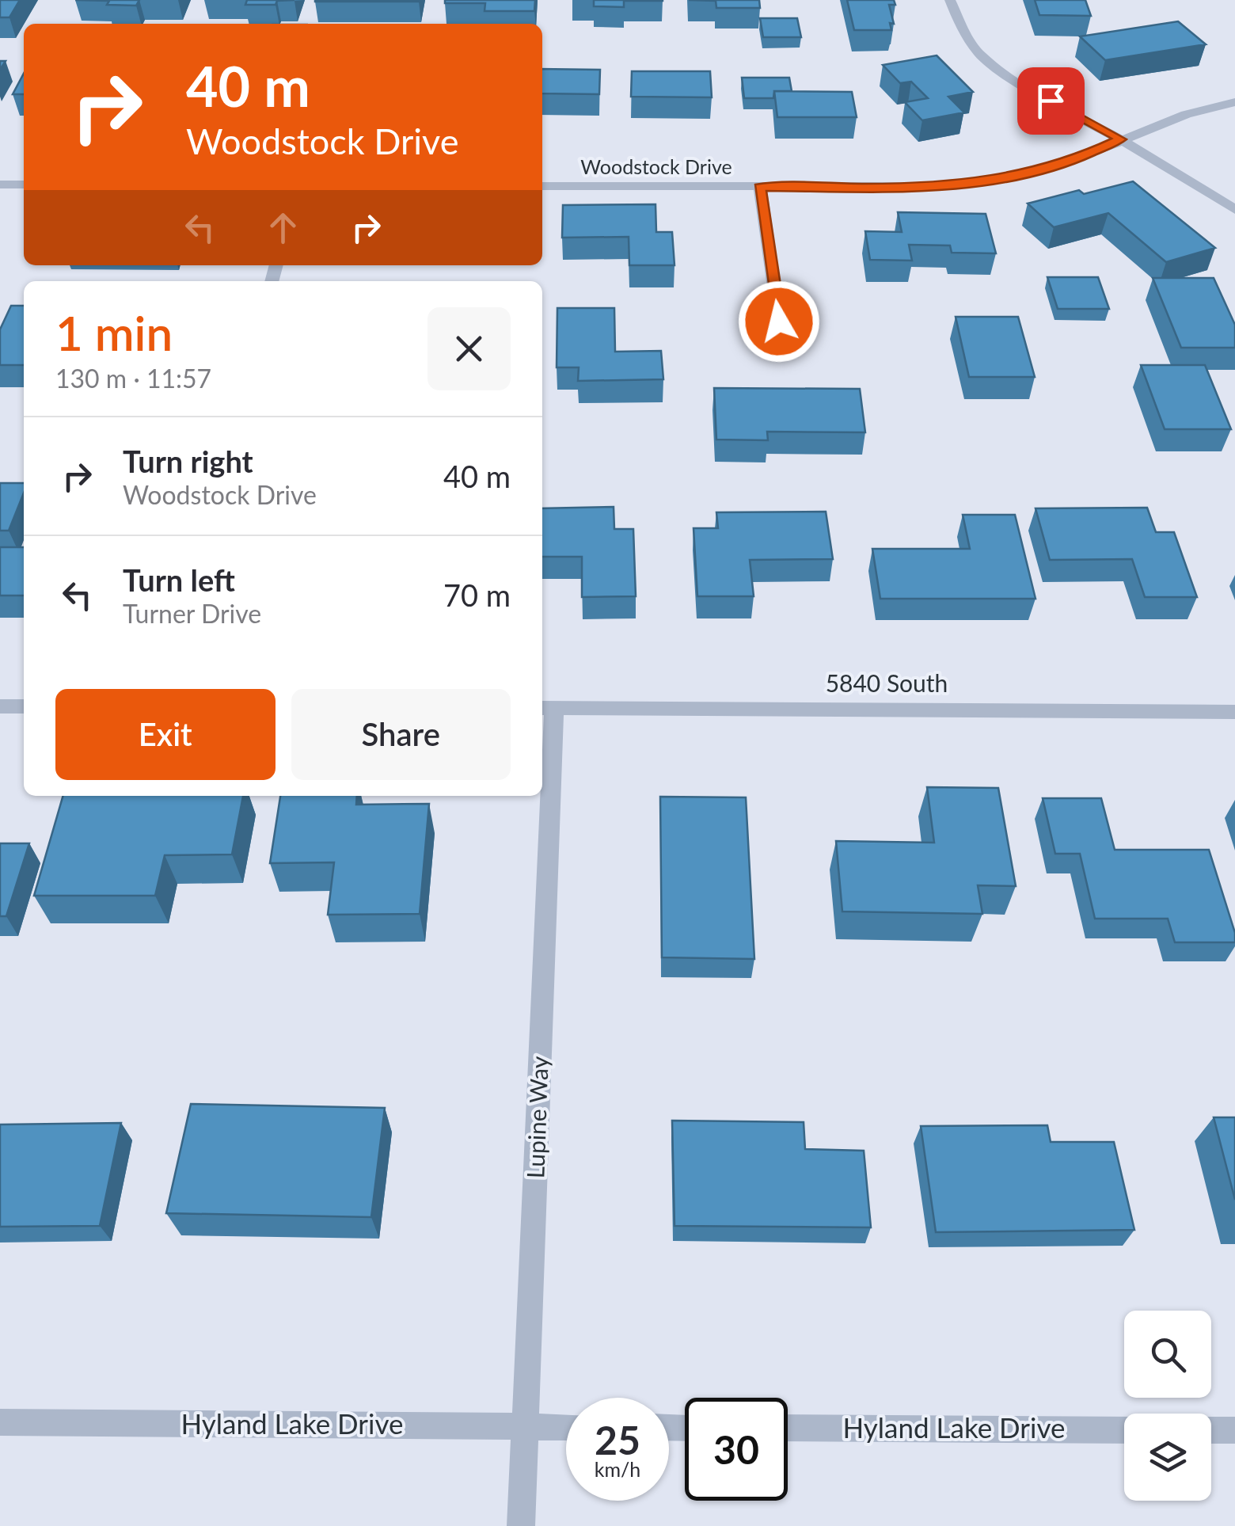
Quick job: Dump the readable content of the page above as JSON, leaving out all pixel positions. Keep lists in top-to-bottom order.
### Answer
{
  "streets": {
    "street": [
      "Woodstock Drive",
      "5840 South",
      "Lupine Way",
      "Hyland Lake Drive"
    ]
  },
  "crossings": [
    ["5840 South", "Lupine Way"],
    ["Lupine Way", "Hyland Lake Drive"]
  ],
  "page": {
    "turn": ["40 m", "Woodstock Drive"],
    "heading": ["1 min", "130 m · 11:57"],
    "list": [
      {
        "name": "Turn right",
        "note": "Woodstock Drive",
        "value": "40 m"
      },
      {
        "name": "Turn left",
        "note": "Turner Drive",
        "value": "70 m"
      }
    ],
    "buttons": ["Exit", "Share"],
    "speed": "25 km/h",
    "limit": "30"
  }
}
